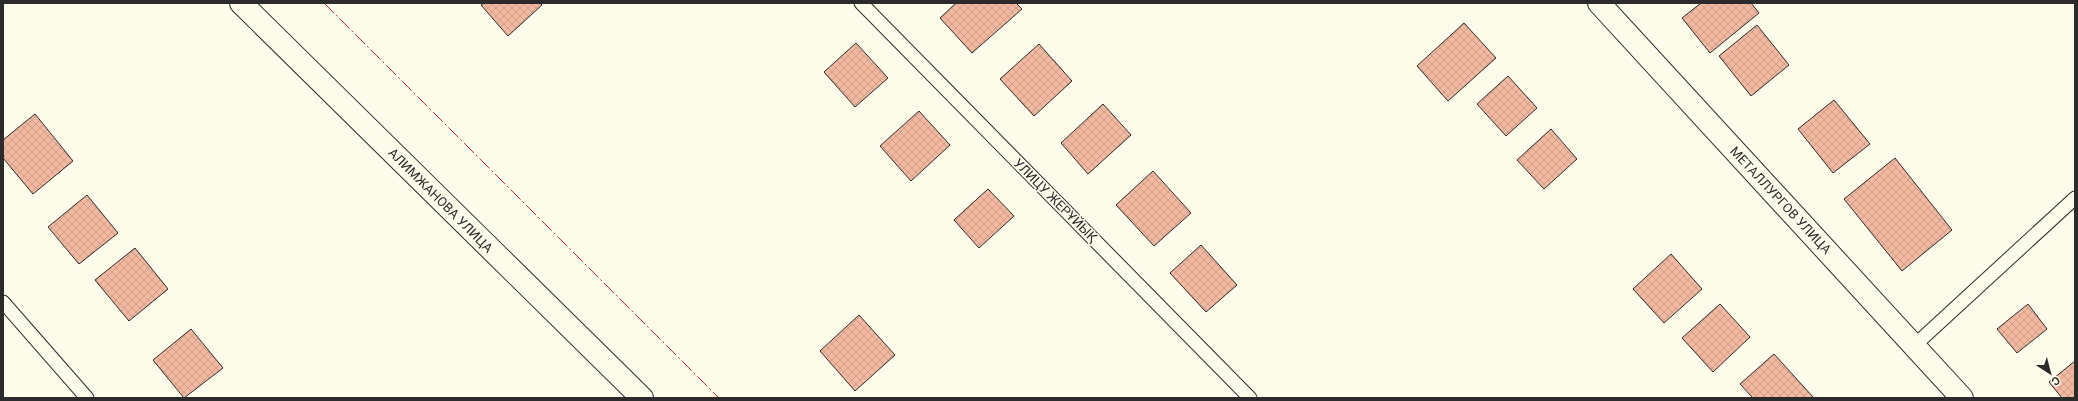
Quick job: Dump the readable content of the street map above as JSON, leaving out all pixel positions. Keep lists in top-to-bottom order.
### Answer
{
  "streets": {
    "street": ["АЛИМЖАНОВА УЛИЦА", "МЕТАЛЛУРГОВ УЛИЦА"],
    "lane": ["УЛИЦУ ЖЕРҰЙЫҚ"]
  },
  "north": "bottom right"
}
